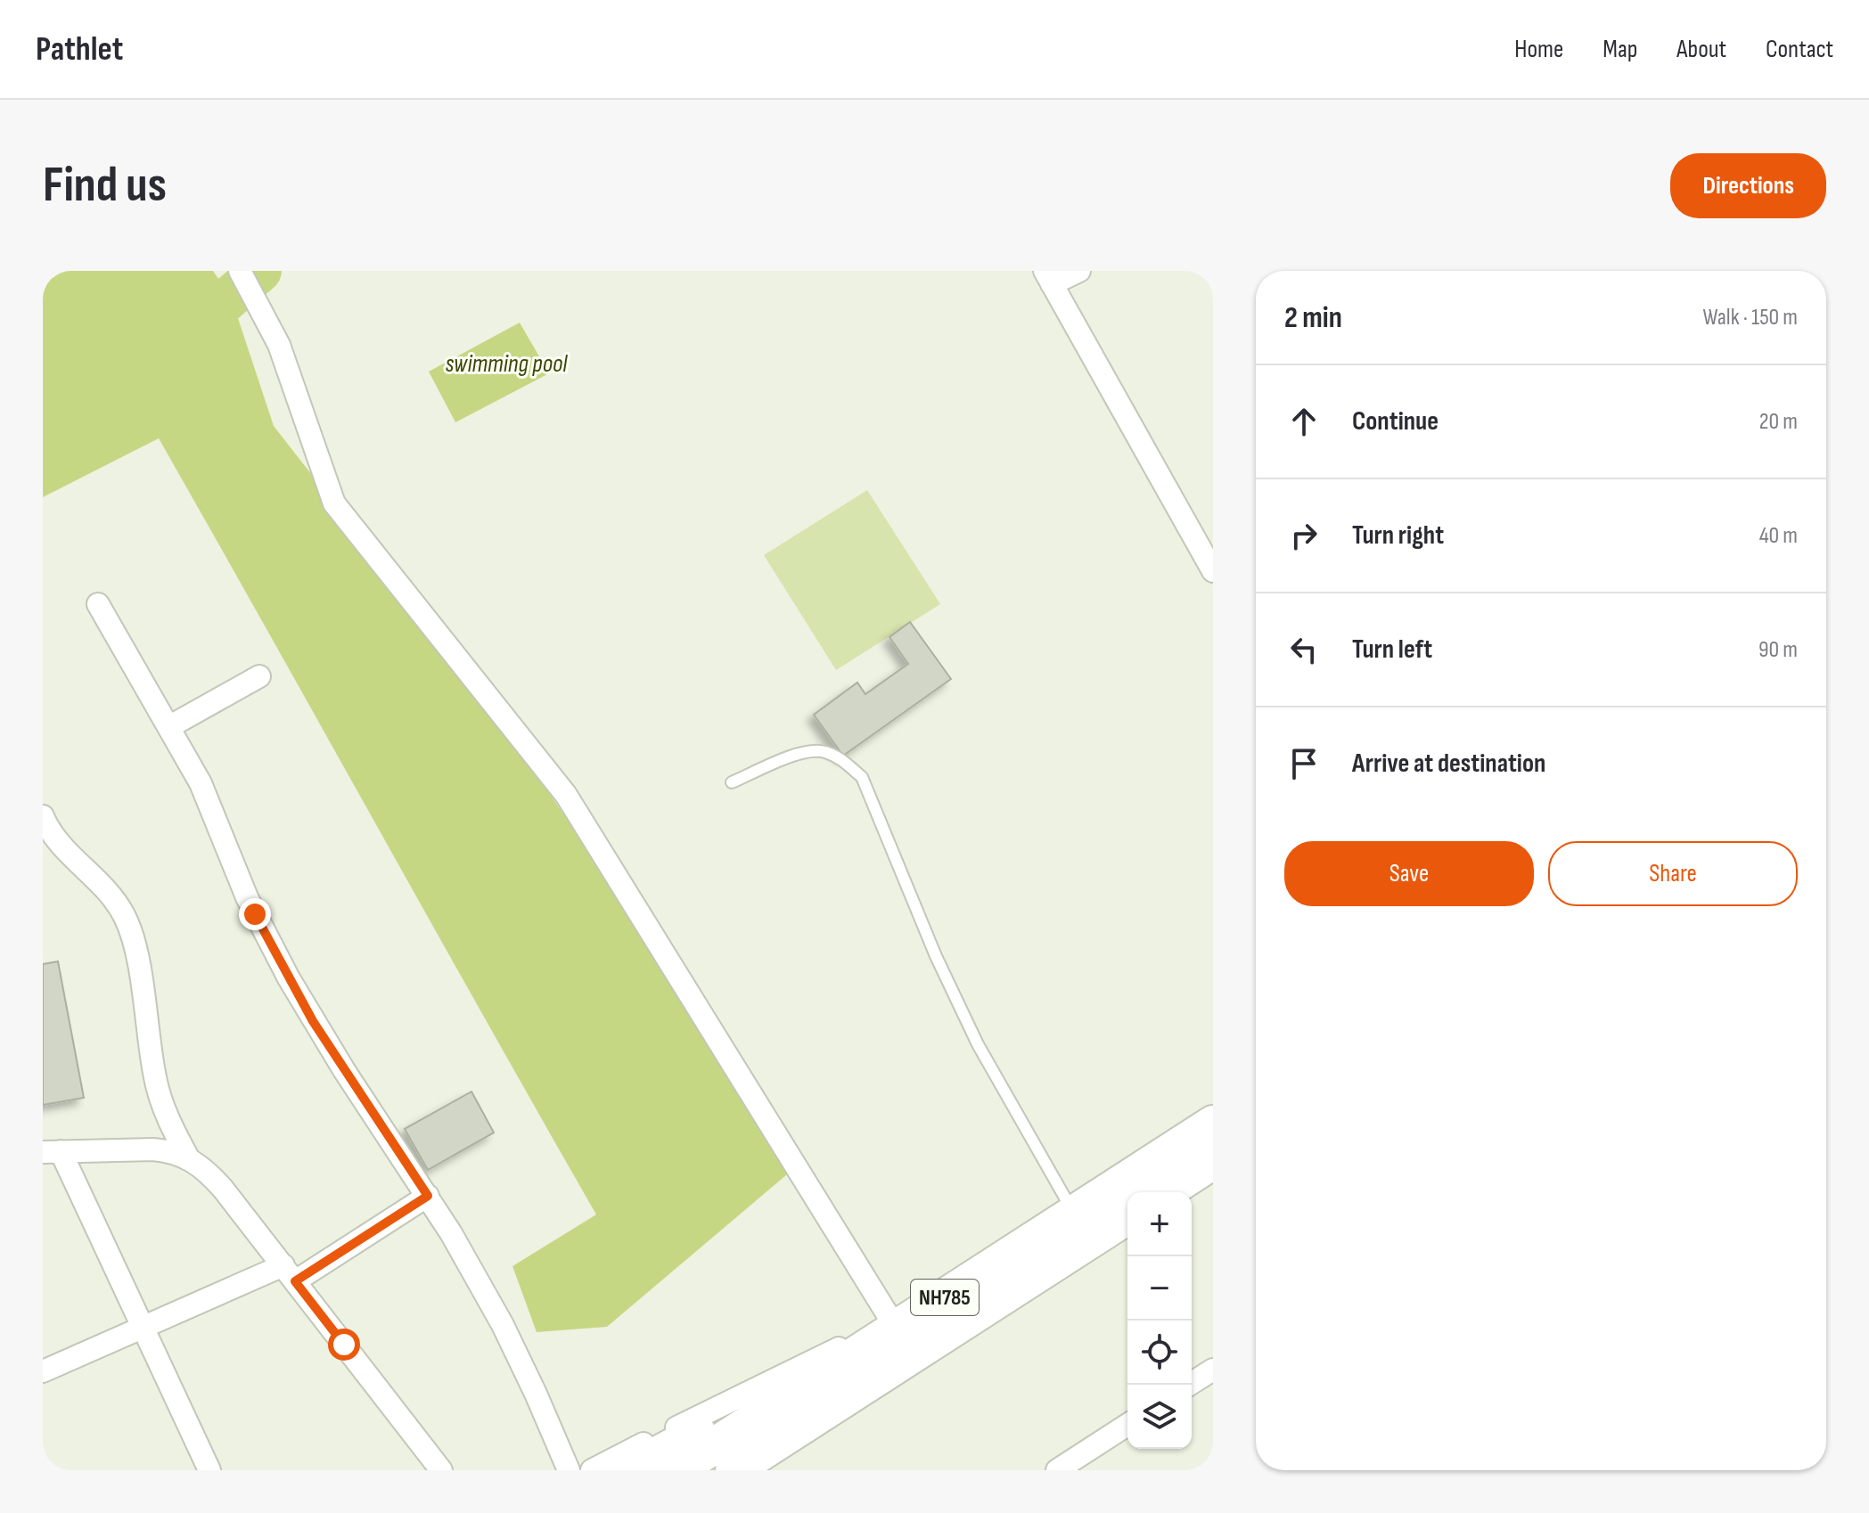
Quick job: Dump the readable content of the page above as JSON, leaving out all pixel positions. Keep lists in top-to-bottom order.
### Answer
{
  "streets": {
    "highway": ["NH785"]
  },
  "water": ["swimming pool"],
  "page": {
    "header": "Pathlet",
    "nav": [
      "Home",
      "Map",
      "About",
      "Contact"
    ],
    "buttons": [
      "Directions",
      ["Save", "Share"]
    ],
    "title": "Find us",
    "heading": ["2 min", "Walk · 150 m"],
    "list": [
      ["Continue", "20 m"],
      ["Turn right", "40 m"],
      ["Turn left", "90 m"],
      "Arrive at destination"
    ],
    "map_buttons": ["+", "−"]
  }
}
